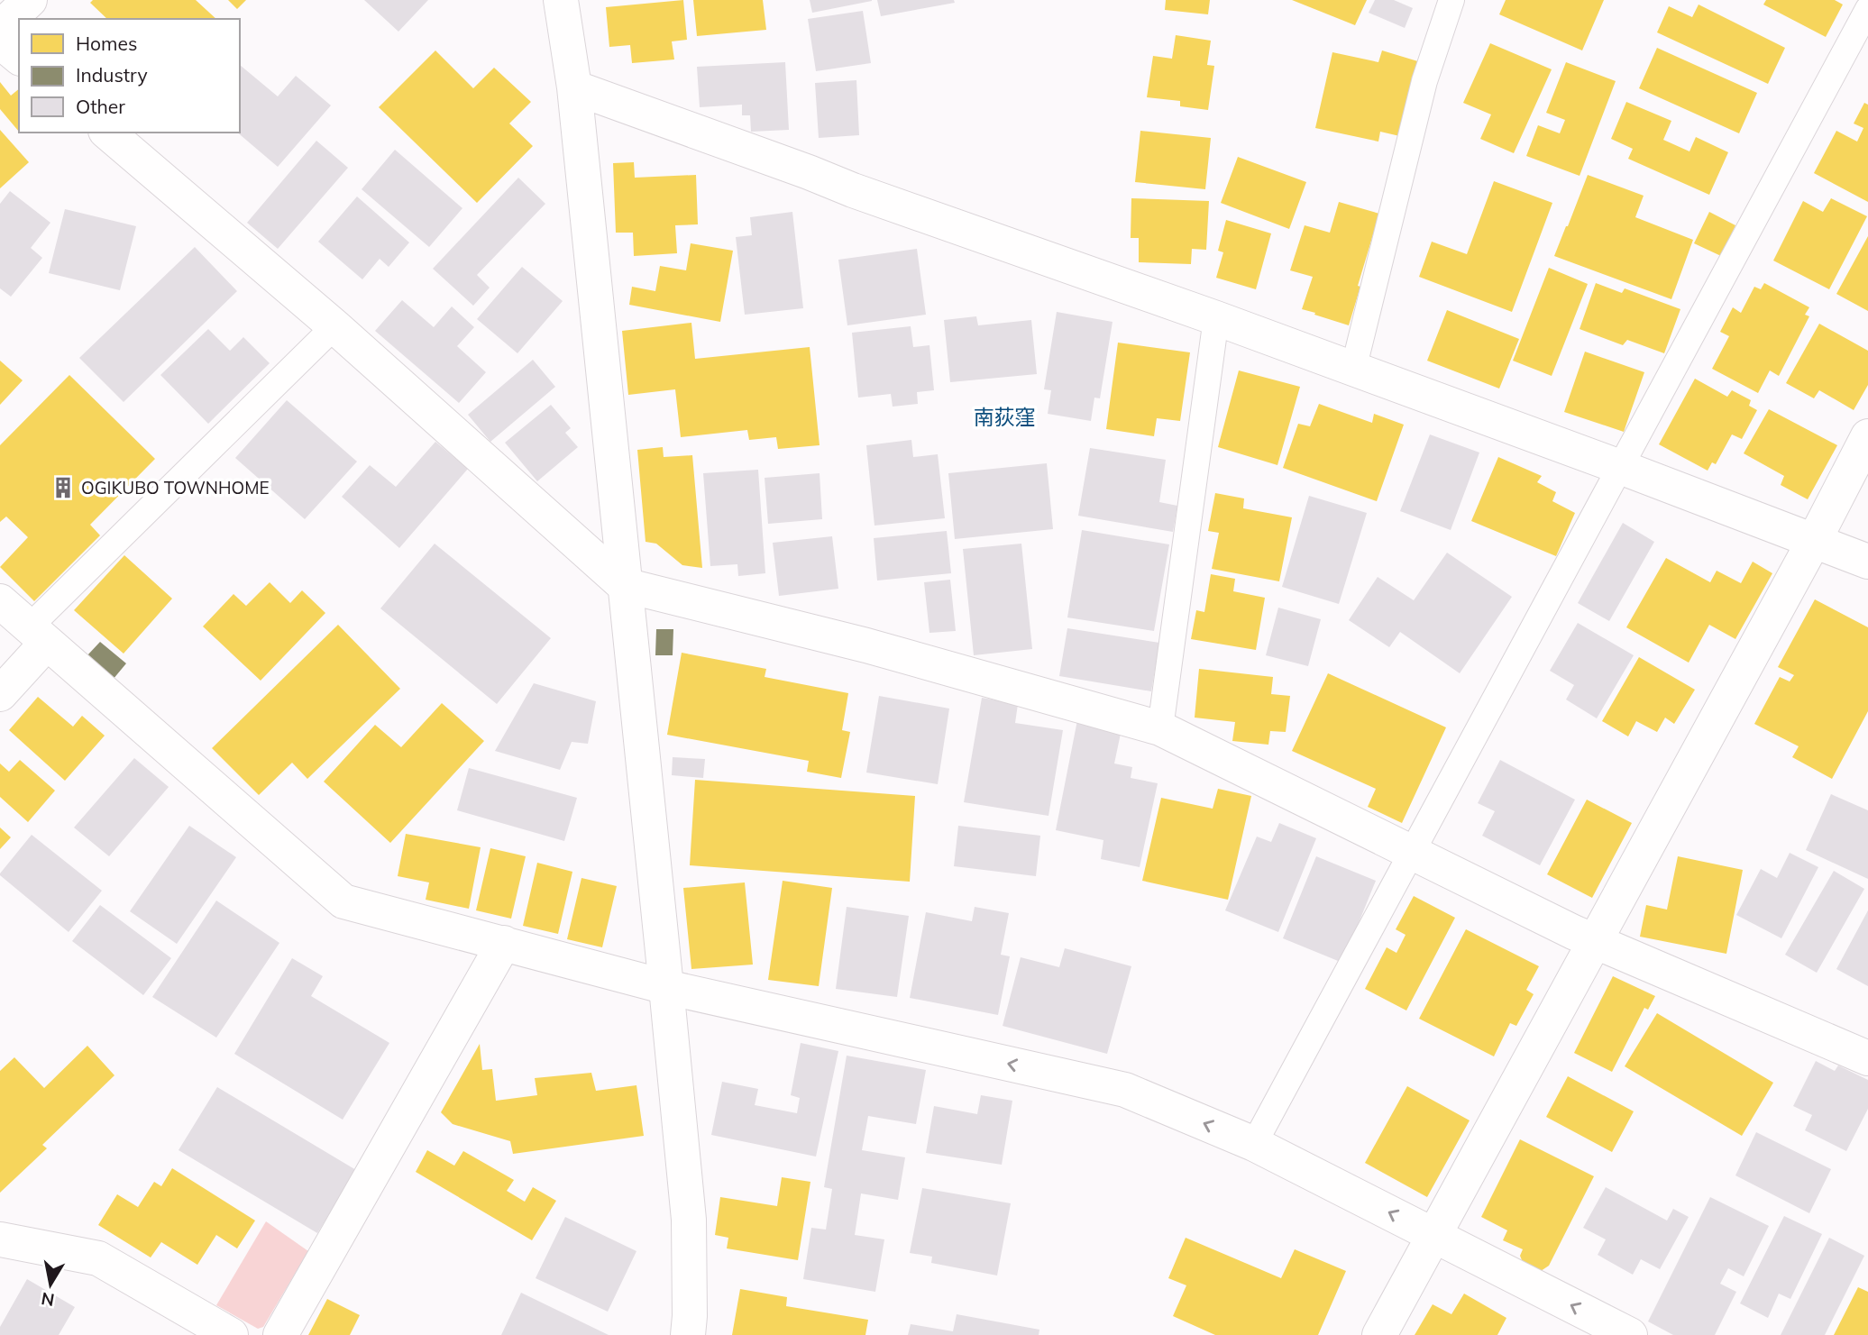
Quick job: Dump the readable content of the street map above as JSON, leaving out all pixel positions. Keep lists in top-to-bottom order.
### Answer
{
  "districts": ["南荻窪"],
  "places": {
    "building": ["OGIKUBO TOWNHOME"]
  },
  "legend": ["Homes", "Industry", "Other"],
  "north": "bottom"
}
